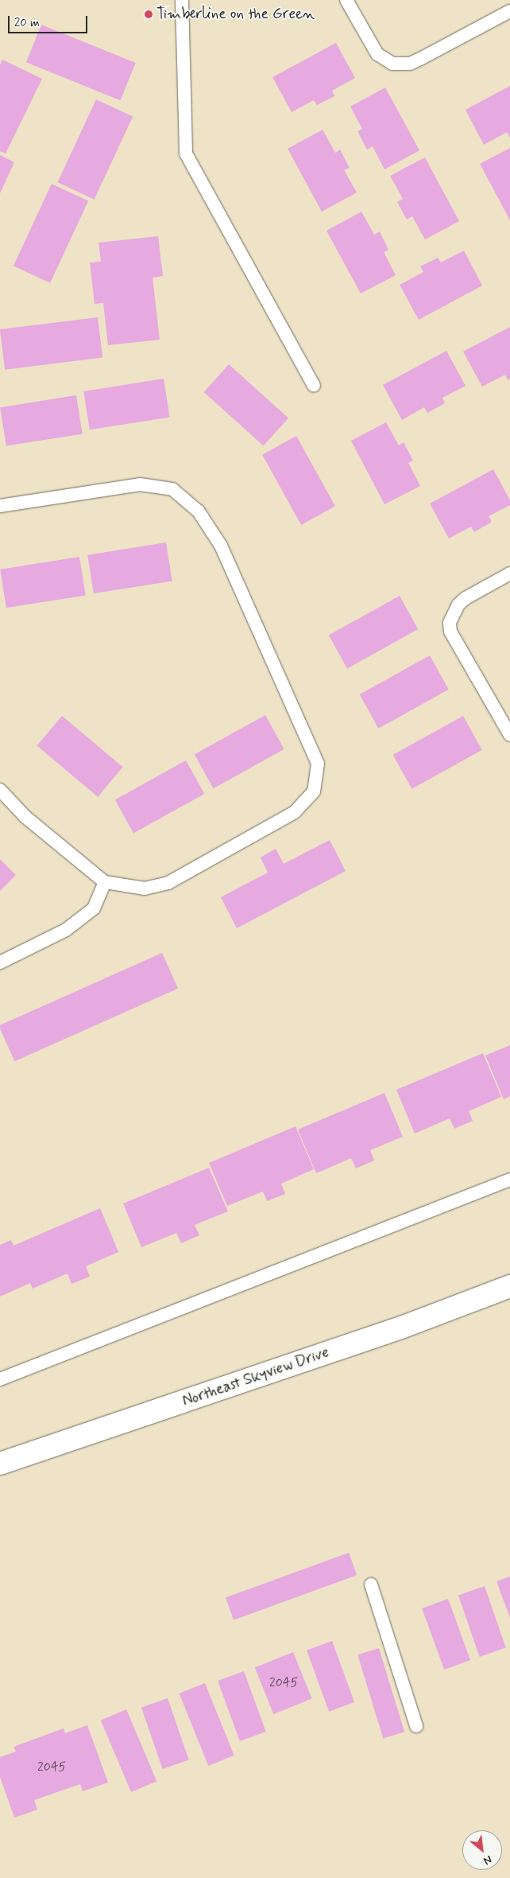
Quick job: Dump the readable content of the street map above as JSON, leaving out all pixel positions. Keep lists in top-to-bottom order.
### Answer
{
  "streets": {
    "street": ["Northeast Skyview Drive"]
  },
  "places": ["Timberline on the Green"],
  "house_numbers": ["2045", "2045"],
  "scale_bar": "20 m",
  "north": "bottom right"
}
